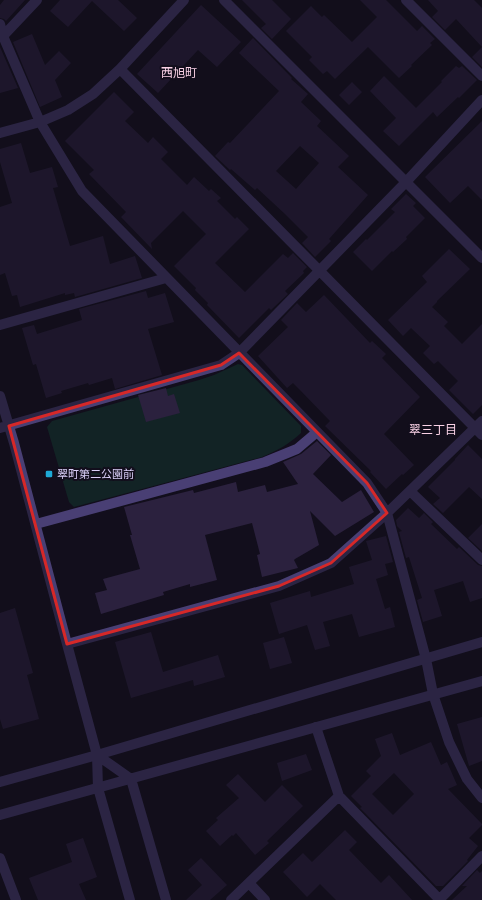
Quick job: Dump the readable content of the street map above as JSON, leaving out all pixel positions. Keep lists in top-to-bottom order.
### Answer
{
  "districts": ["西旭町", "翠三丁目"],
  "places": {
    "transit": ["翠町第二公園前"]
  }
}
